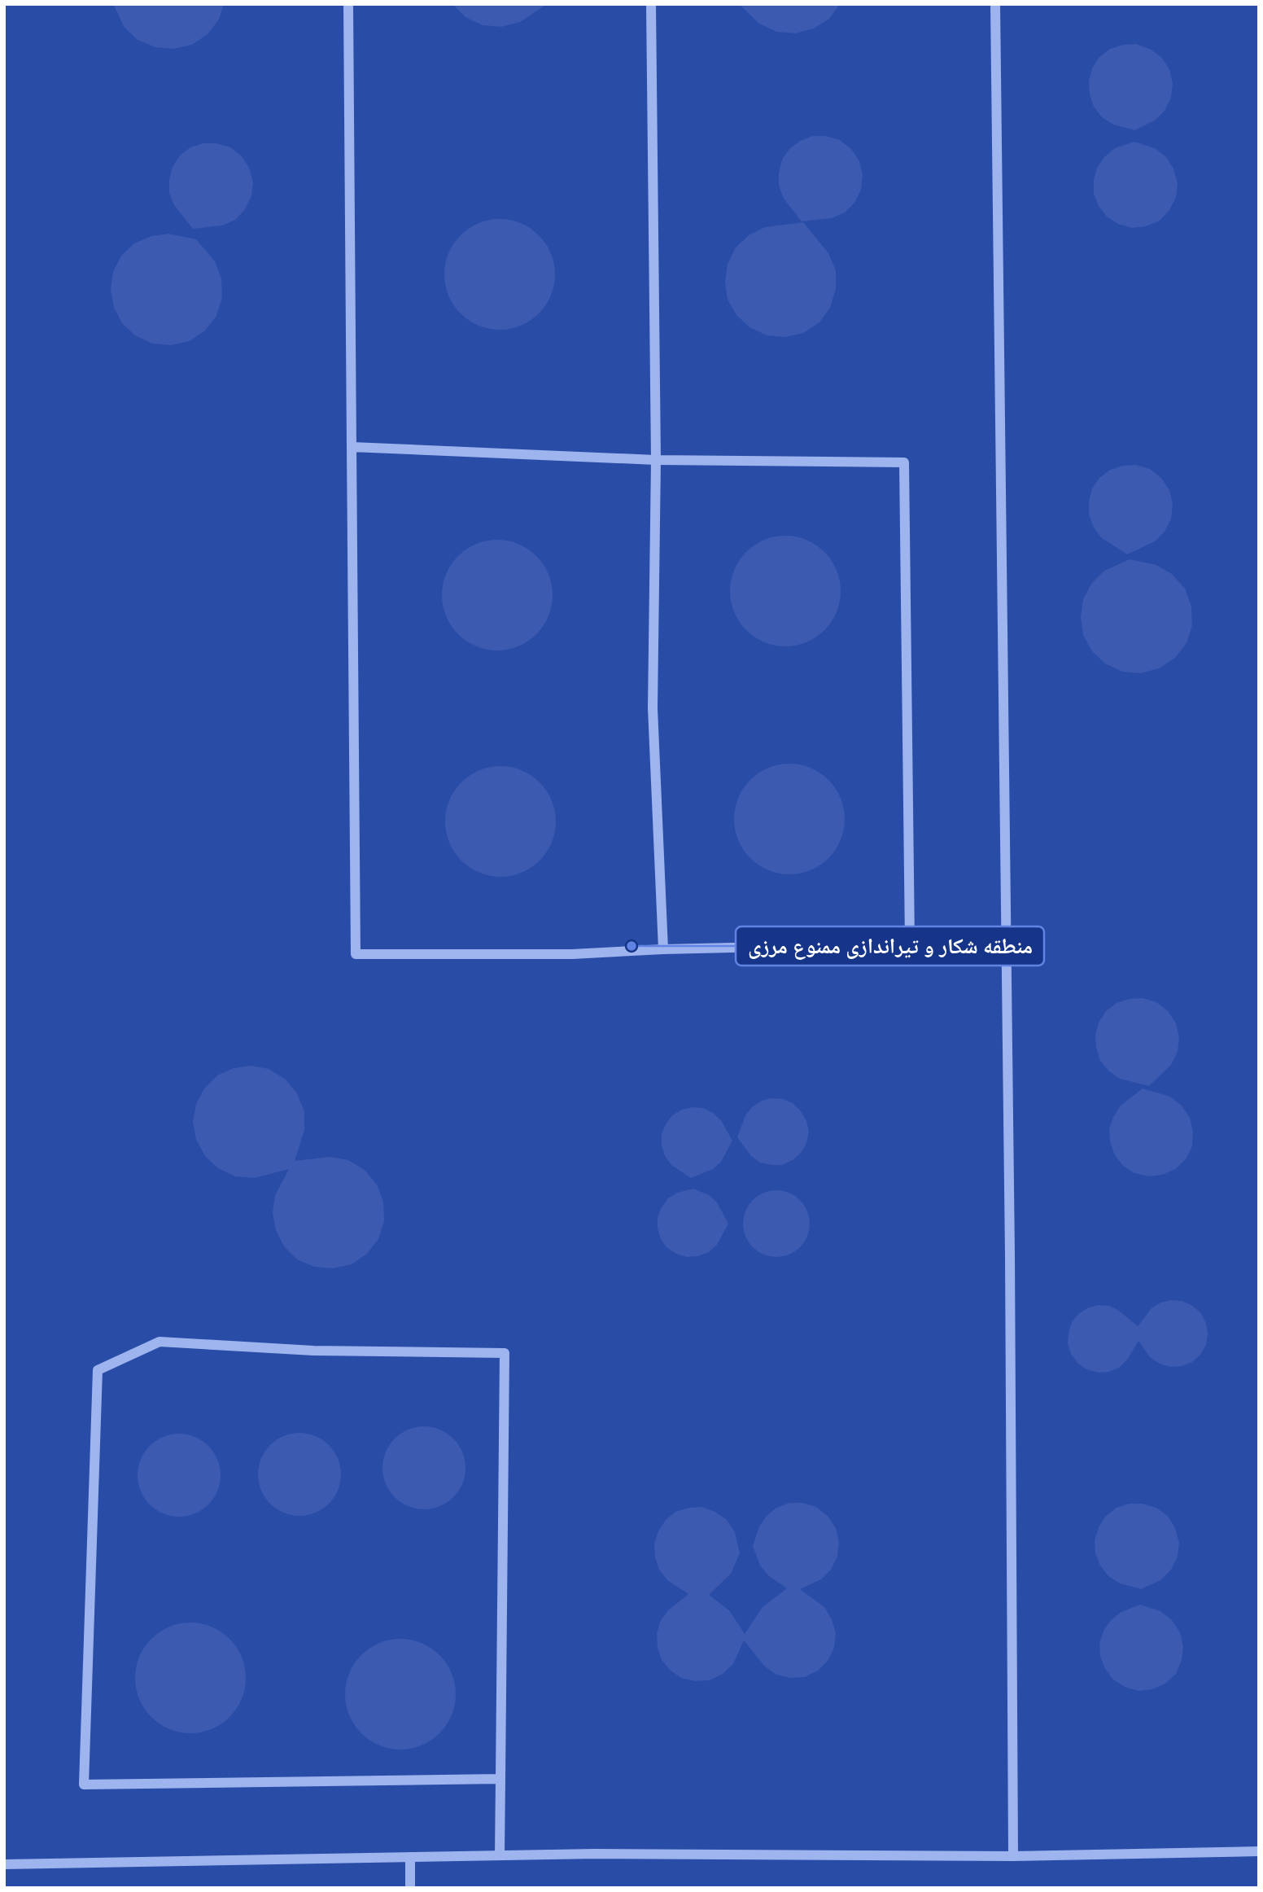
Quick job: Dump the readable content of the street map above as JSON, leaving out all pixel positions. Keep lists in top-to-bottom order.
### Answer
{
  "places": ["منطقه شکار و تیراندازی ممنوع مرزی"]
}
